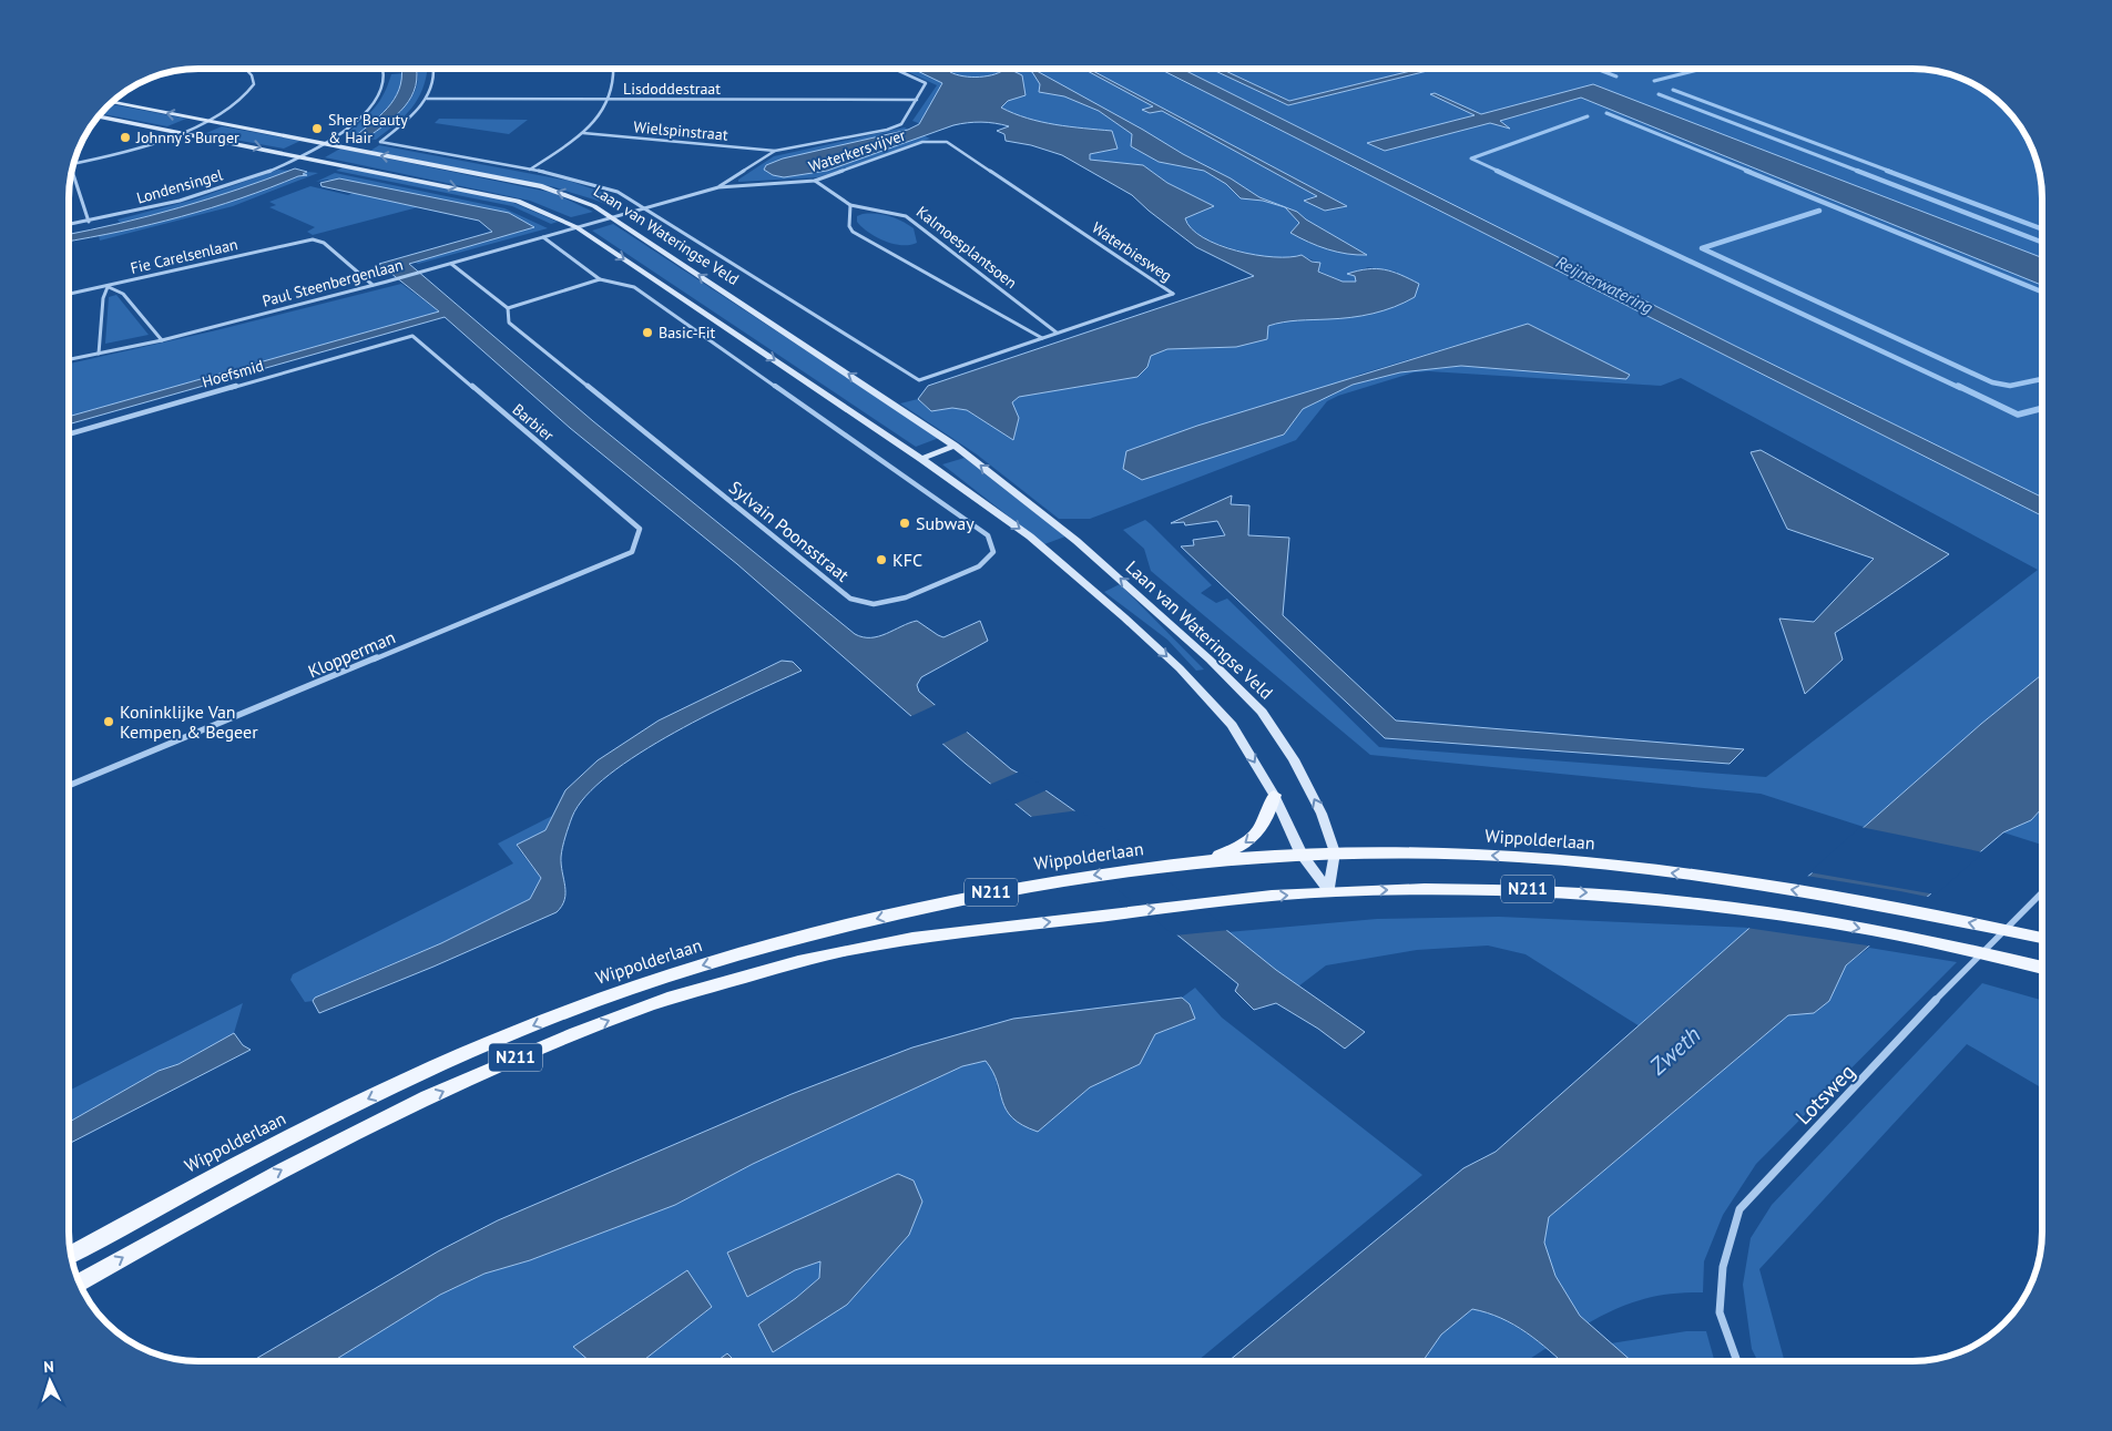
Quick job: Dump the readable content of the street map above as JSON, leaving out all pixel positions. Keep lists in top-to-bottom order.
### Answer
{
  "streets": {
    "main road": ["Wippolderlaan", "N211"],
    "street": [
      "Lisdoddestraat",
      "Wielspinstraat",
      "Waterkersvijver",
      "Londensingel",
      "Laan van Wateringse Veld",
      "Kalmoesplantsoen",
      "Waterbiesweg",
      "Fie Carelsenlaan",
      "Paul Steenbergenlaan",
      "Hoefsmid",
      "Barbier",
      "Sylvain Poonsstraat",
      "Klopperman",
      "Lotsweg"
    ]
  },
  "crossings": [
    ["Lisdoddestraat", "Waterkersvijver"],
    ["Lisdoddestraat", "Laan van Wateringse Veld"],
    ["Wielspinstraat", "Waterkersvijver"],
    ["Waterkersvijver", "Laan van Wateringse Veld"],
    ["Waterkersvijver", "Kalmoesplantsoen"],
    ["Waterkersvijver", "Waterbiesweg"],
    ["Waterkersvijver", "Paul Steenbergenlaan"],
    ["Laan van Wateringse Veld", "Waterbiesweg"],
    ["Laan van Wateringse Veld", "Paul Steenbergenlaan"],
    ["Laan van Wateringse Veld", "Wippolderlaan"],
    ["Laan van Wateringse Veld", "N211"],
    ["Kalmoesplantsoen", "Waterbiesweg"],
    ["Fie Carelsenlaan", "Paul Steenbergenlaan"],
    ["Paul Steenbergenlaan", "Sylvain Poonsstraat"],
    ["Hoefsmid", "Barbier"],
    ["Barbier", "Klopperman"]
  ],
  "water": ["Reijnerwatering", "Zweth"],
  "places": [
    "Sher Beauty & Hair",
    "Johnny's Burger",
    "Basic-Fit",
    "Subway",
    "KFC",
    "Koninklijke Van Kempen & Begeer"
  ],
  "north": "top"
}
